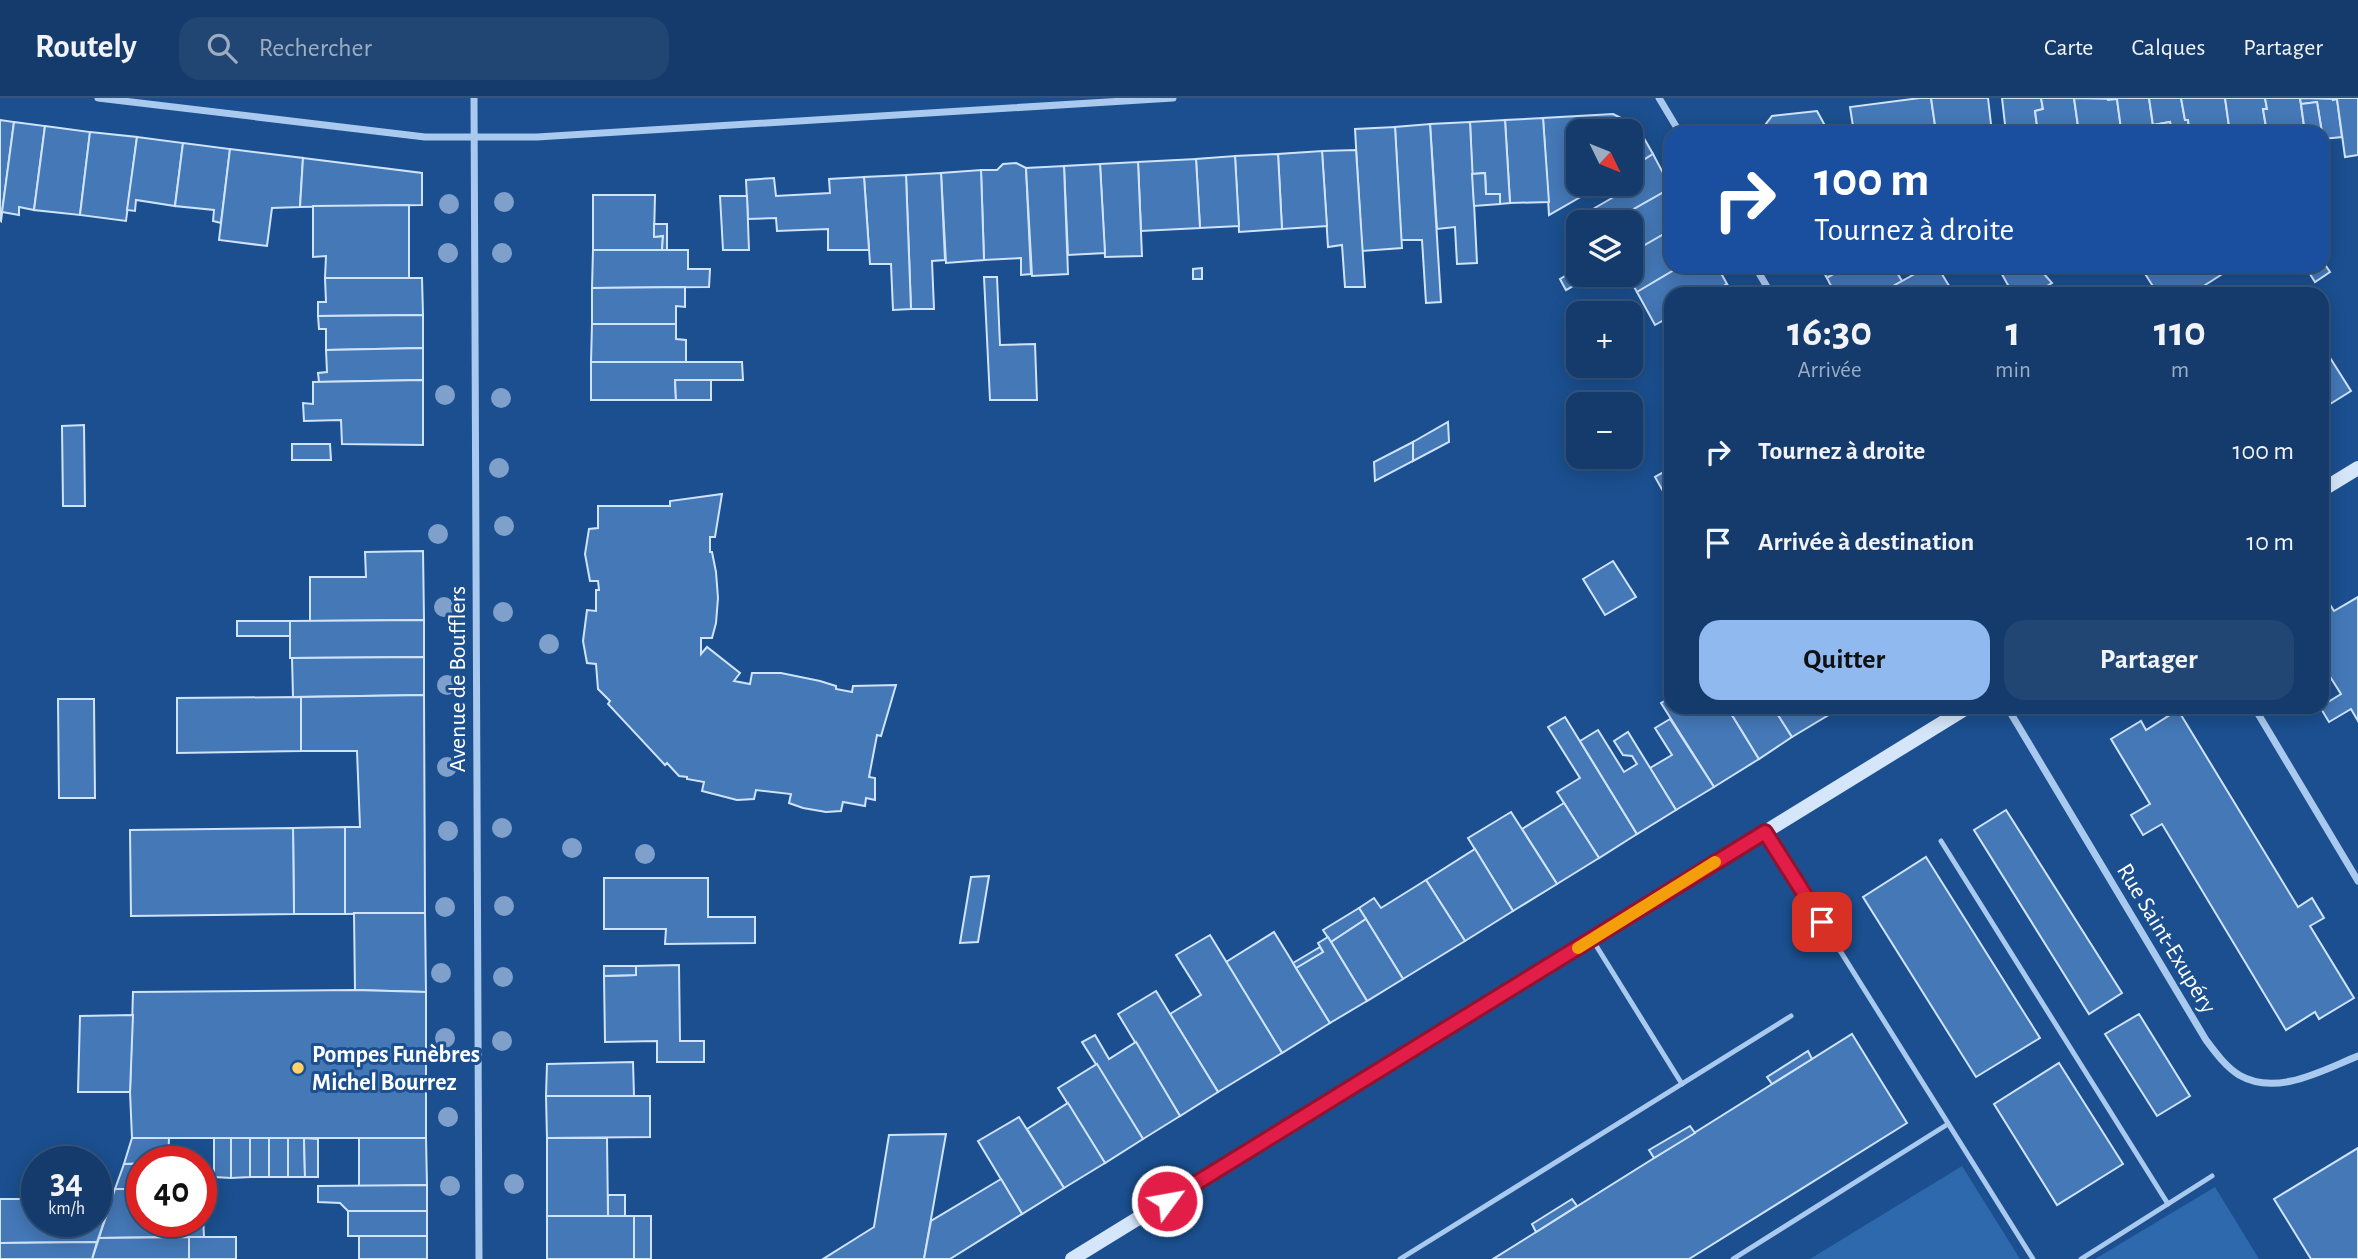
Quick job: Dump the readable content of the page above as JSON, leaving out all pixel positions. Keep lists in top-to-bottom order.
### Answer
{
  "streets": {
    "street": ["Avenue de Boufflers", "Rue Saint-Exupéry"]
  },
  "places": ["Pompes Funèbres Michel Bourrez"],
  "north": "bottom right",
  "page": {
    "header": "Routely",
    "search": "Rechercher",
    "nav": ["Carte", "Calques", "Partager"],
    "map_buttons": ["+", "−"],
    "turn": ["100 m", "Tournez à droite"],
    "eta": [
      "16:30",
      "Arrivée",
      "1",
      "min",
      "110",
      "m"
    ],
    "list": [
      {
        "name": "Tournez à droite",
        "value": "100 m"
      },
      {
        "name": "Arrivée à destination",
        "value": "10 m"
      }
    ],
    "buttons": ["Quitter", "Partager"],
    "speed": "34 km/h",
    "limit": "40"
  }
}
